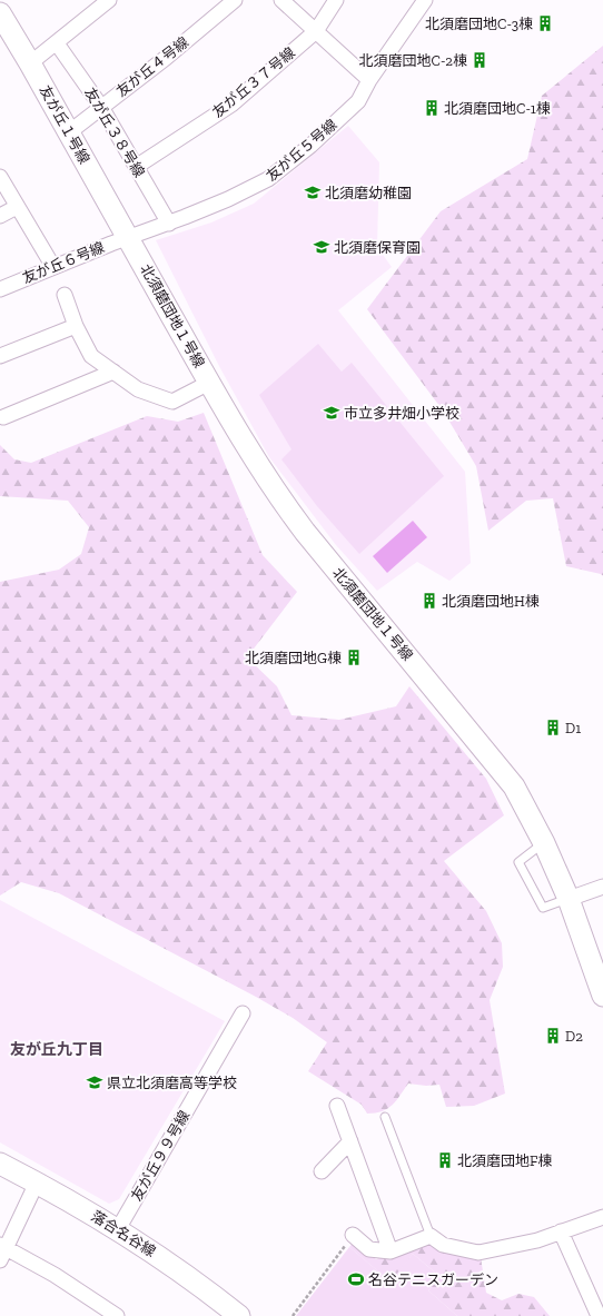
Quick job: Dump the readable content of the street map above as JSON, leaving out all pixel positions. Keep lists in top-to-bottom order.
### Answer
{
  "streets": {
    "street": [
      "友が丘４号線",
      "友が丘３７号線",
      "友が丘１号線",
      "友が丘３８号線",
      "友が丘５号線",
      "友が丘６号線",
      "北須磨団地１号線",
      "友が丘９９号線",
      "落合名谷線"
    ]
  },
  "crossings": [
    ["友が丘４号線", "友が丘１号線"],
    ["友が丘４号線", "友が丘３８号線"],
    ["友が丘３７号線", "友が丘３８号線"],
    ["友が丘１号線", "友が丘５号線"],
    ["友が丘１号線", "友が丘６号線"],
    ["友が丘１号線", "北須磨団地１号線"],
    ["友が丘３８号線", "友が丘５号線"],
    ["友が丘５号線", "友が丘６号線"],
    ["友が丘５号線", "北須磨団地１号線"],
    ["友が丘６号線", "北須磨団地１号線"],
    ["友が丘９９号線", "落合名谷線"]
  ],
  "districts": ["友が丘九丁目"],
  "places": {
    "building": [
      "北須磨団地C-3棟",
      "北須磨団地C-2棟",
      "北須磨団地C-1棟",
      "北須磨団地H棟",
      "北須磨団地G棟",
      "D1",
      "D2",
      "北須磨団地F棟"
    ],
    "school or university": [
      "北須磨幼稚園",
      "北須磨保育園",
      "市立多井畑小学校",
      "県立北須磨高等学校"
    ],
    "sports": ["名谷テニスガーデン"]
  }
}
